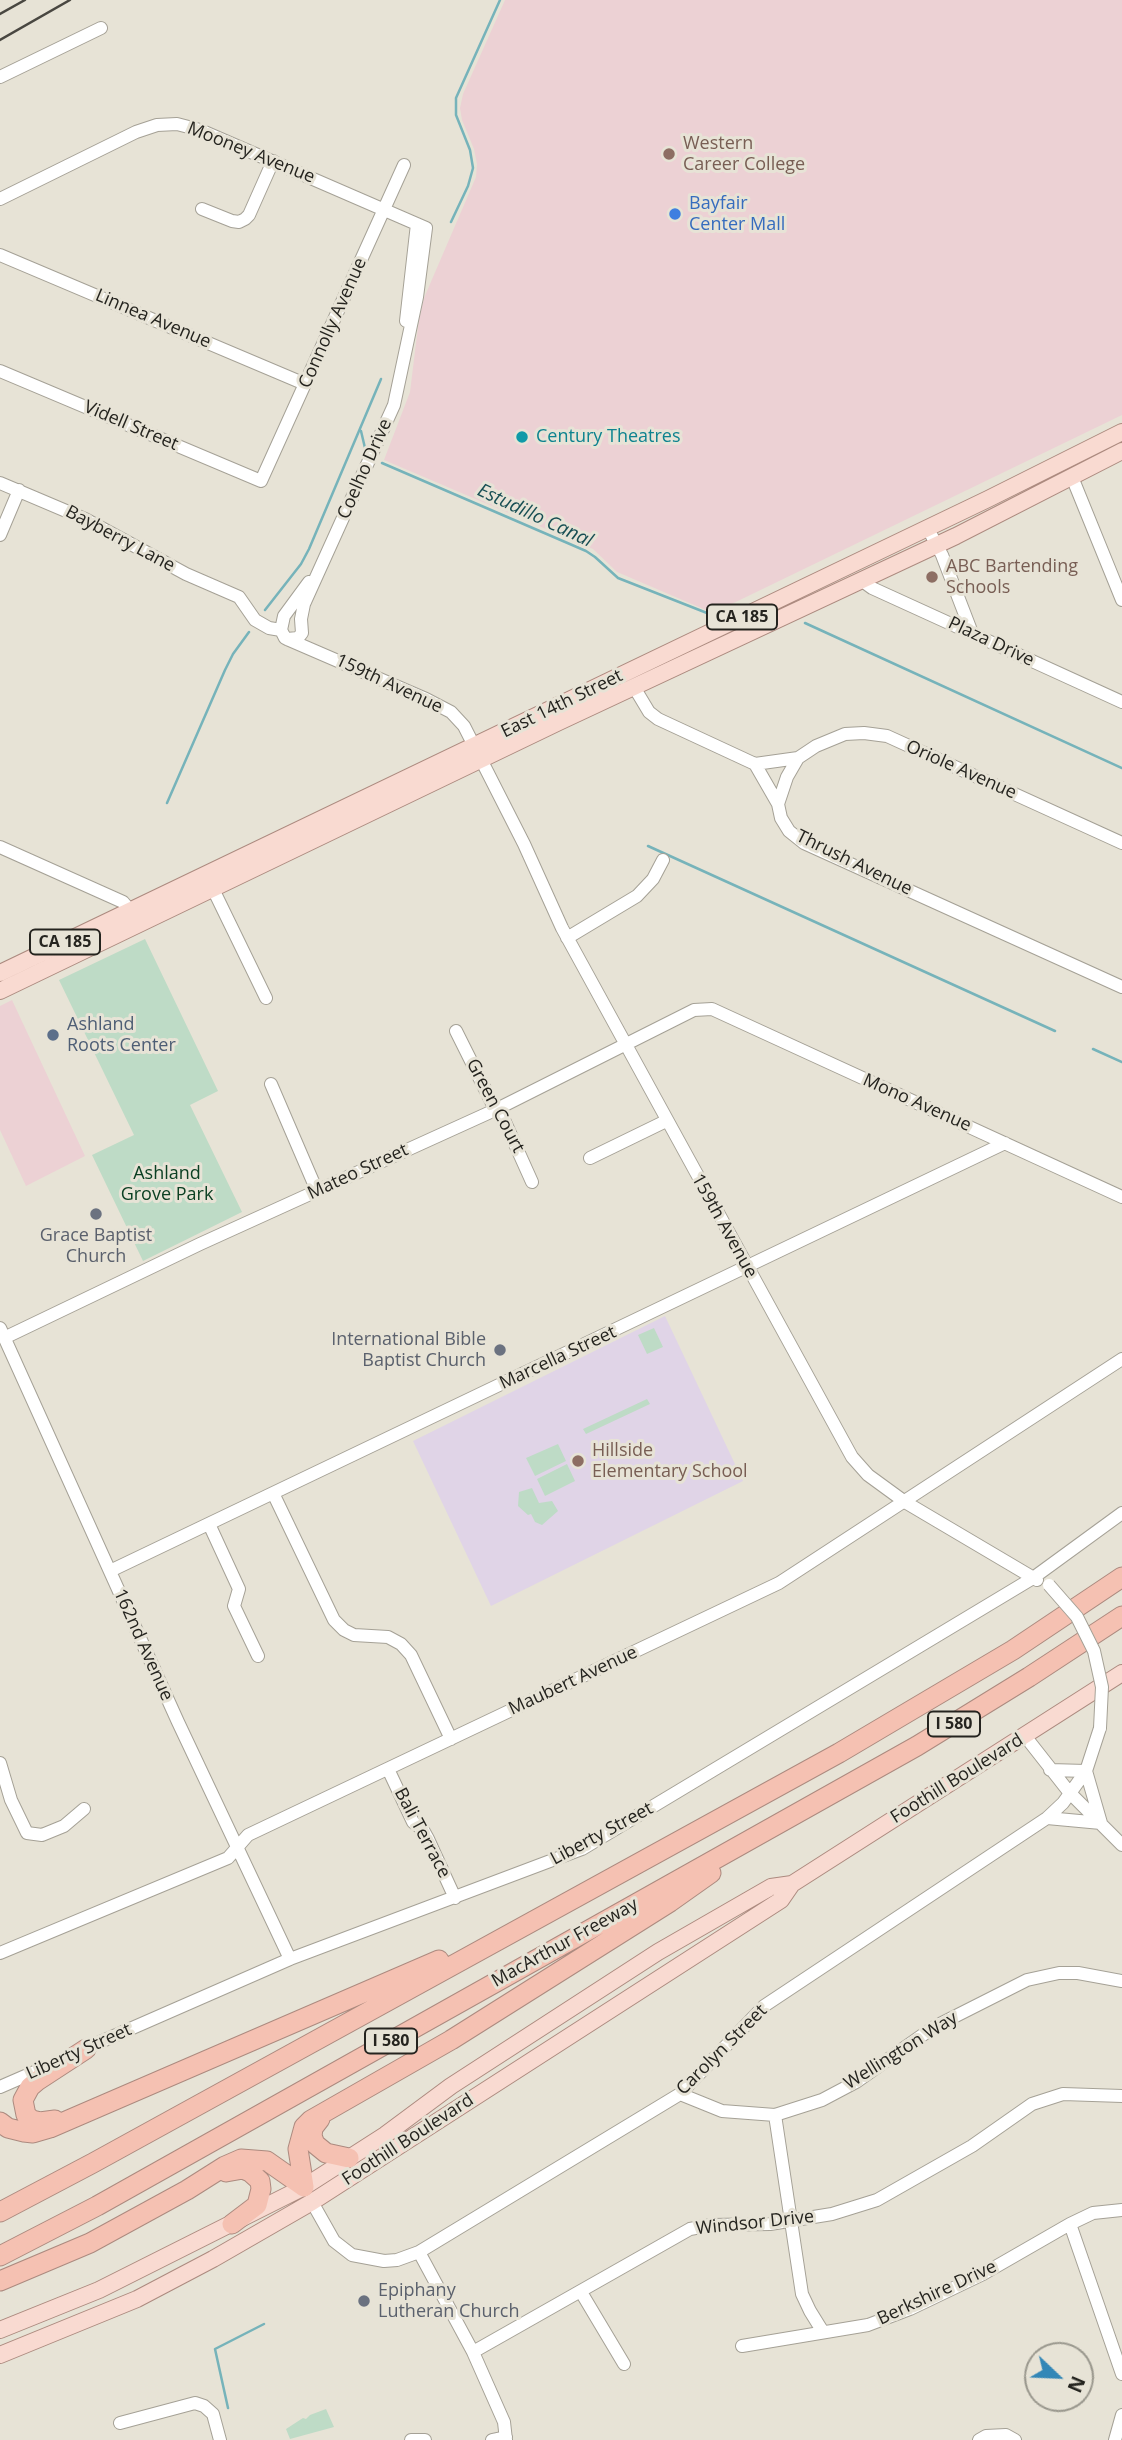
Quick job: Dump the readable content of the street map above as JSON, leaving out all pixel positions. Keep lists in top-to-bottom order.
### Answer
{
  "streets": {
    "highway": ["I 580", "MacArthur Freeway"],
    "main road": ["CA 185", "East 14th Street", "Foothill Boulevard"],
    "street": [
      "Mooney Avenue",
      "Linnea Avenue",
      "Connolly Avenue",
      "Videll Street",
      "Coelho Drive",
      "Bayberry Lane",
      "Plaza Drive",
      "159th Avenue",
      "Oriole Avenue",
      "Thrush Avenue",
      "Mono Avenue",
      "Green Court",
      "Mateo Street",
      "Marcella Street",
      "162nd Avenue",
      "Maubert Avenue",
      "Bali Terrace",
      "Liberty Street",
      "Carolyn Street",
      "Wellington Way",
      "Windsor Drive",
      "Berkshire Drive"
    ]
  },
  "crossings": [
    ["Mooney Avenue", "Connolly Avenue"],
    ["Mooney Avenue", "Coelho Drive"],
    ["Linnea Avenue", "Connolly Avenue"],
    ["Connolly Avenue", "Videll Street"],
    ["Coelho Drive", "159th Avenue"],
    ["Bayberry Lane", "159th Avenue"],
    ["Plaza Drive", "East 14th Street"],
    ["159th Avenue", "East 14th Street"],
    ["159th Avenue", "Mateo Street"],
    ["159th Avenue", "Marcella Street"],
    ["159th Avenue", "Maubert Avenue"],
    ["159th Avenue", "Liberty Street"],
    ["159th Avenue", "Carolyn Street"],
    ["Oriole Avenue", "Thrush Avenue"],
    ["Mono Avenue", "Mateo Street"],
    ["Mono Avenue", "Marcella Street"],
    ["Green Court", "Mateo Street"],
    ["Mateo Street", "162nd Avenue"],
    ["Marcella Street", "162nd Avenue"],
    ["162nd Avenue", "Maubert Avenue"],
    ["162nd Avenue", "Liberty Street"],
    ["Maubert Avenue", "Bali Terrace"],
    ["Foothill Boulevard", "Carolyn Street"],
    ["Bali Terrace", "Liberty Street"],
    ["Carolyn Street", "Wellington Way"]
  ],
  "water": ["Estudillo Canal"],
  "parks": ["Ashland Grove Park"],
  "places": [
    "Western Career College",
    "Bayfair Center Mall",
    "Century Theatres",
    "ABC Bartending Schools",
    "Ashland Roots Center",
    "Grace Baptist Church",
    "International Bible Baptist Church",
    "Hillside Elementary School",
    "Epiphany Lutheran Church"
  ],
  "north": "bottom right"
}
